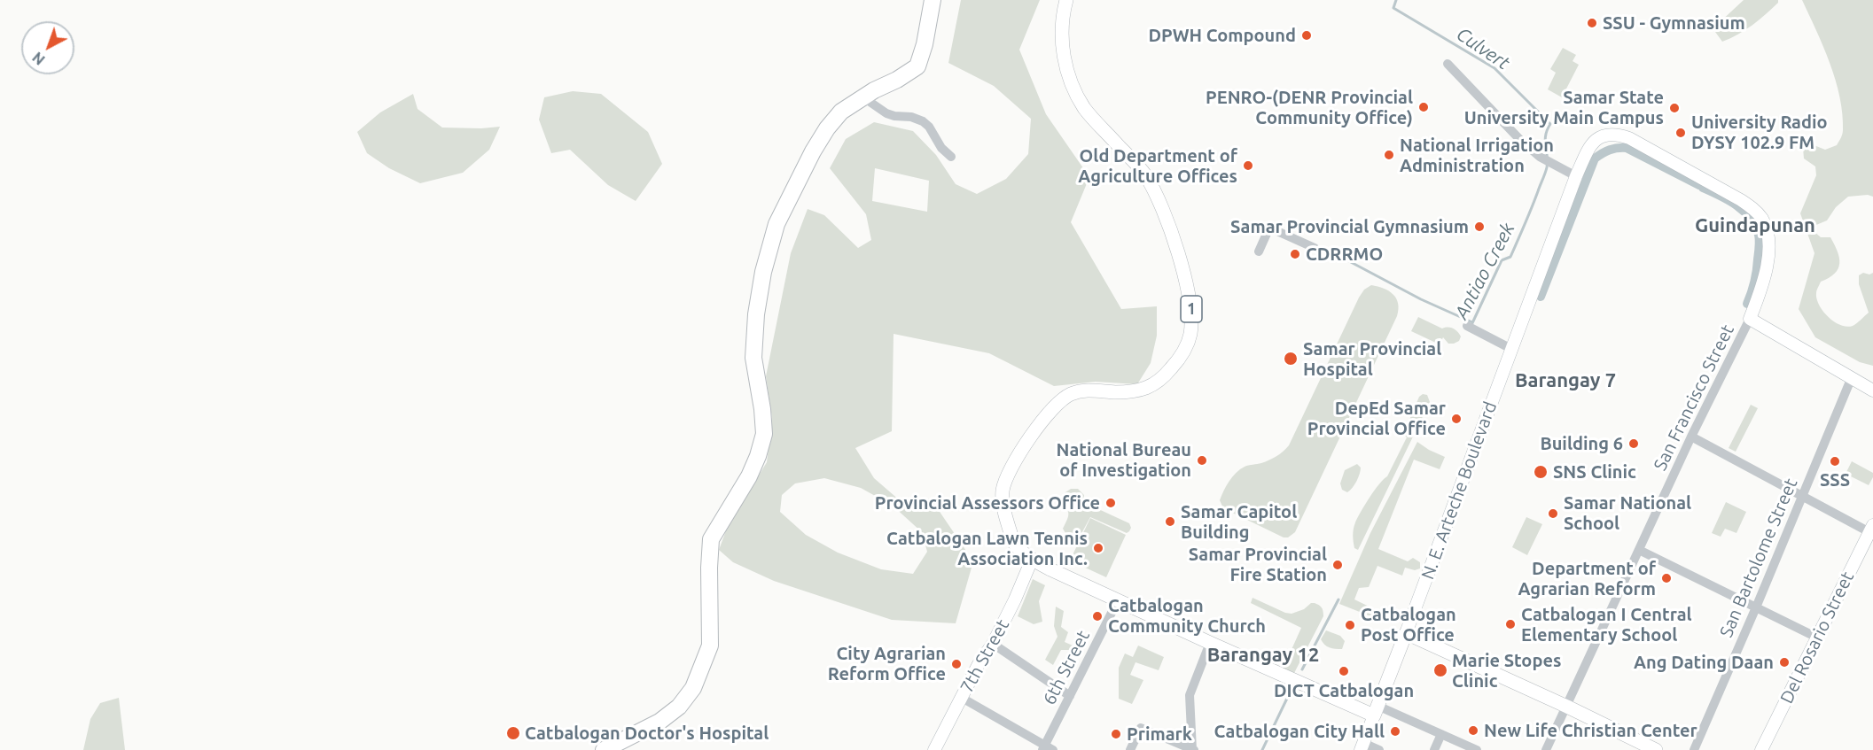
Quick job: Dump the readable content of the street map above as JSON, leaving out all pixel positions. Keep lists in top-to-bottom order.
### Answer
{
  "streets": {
    "main road": ["1"],
    "street": [
      "San Francisco Street",
      "N. E. Arteche Boulevard",
      "San Bartolome Street",
      "Del Rosario Street",
      "7th Street",
      "6th Street"
    ]
  },
  "crossings": [
    ["1", "7th Street"],
    ["1", "6th Street"],
    ["San Francisco Street", "N. E. Arteche Boulevard"]
  ],
  "districts": ["Guindapunan", "Barangay 7", "Barangay 12"],
  "water": ["Culvert", "Antiao Creek"],
  "places": [
    "SSU - Gymnasium",
    "DPWH Compound",
    "PENRO-(DENR Provincial Community Office)",
    "Samar State University Main Campus",
    "University Radio DYSY 102.9 FM",
    "National Irrigation Administration",
    "Old Department of Agriculture Offices",
    "Samar Provincial Gymnasium",
    "CDRRMO",
    "Samar Provincial Hospital",
    "DepEd Samar Provincial Office",
    "Building 6",
    "National Bureau of Investigation",
    "SSS",
    "SNS Clinic",
    "Provincial Assessors Office",
    "Samar National School",
    "Samar Capitol Building",
    "Catbalogan Lawn Tennis Association Inc.",
    "Samar Provincial Fire Station",
    "Department of Agrarian Reform",
    "Catbalogan Community Church",
    "Catbalogan I Central Elementary School",
    "Catbalogan Post Office",
    "Ang Dating Daan",
    "City Agrarian Reform Office",
    "Marie Stopes Clinic",
    "DICT Catbalogan",
    "New Life Christian Center",
    "Catbalogan City Hall",
    "Catbalogan Doctor's Hospital",
    "Primark"
  ],
  "north": "bottom left"
}
